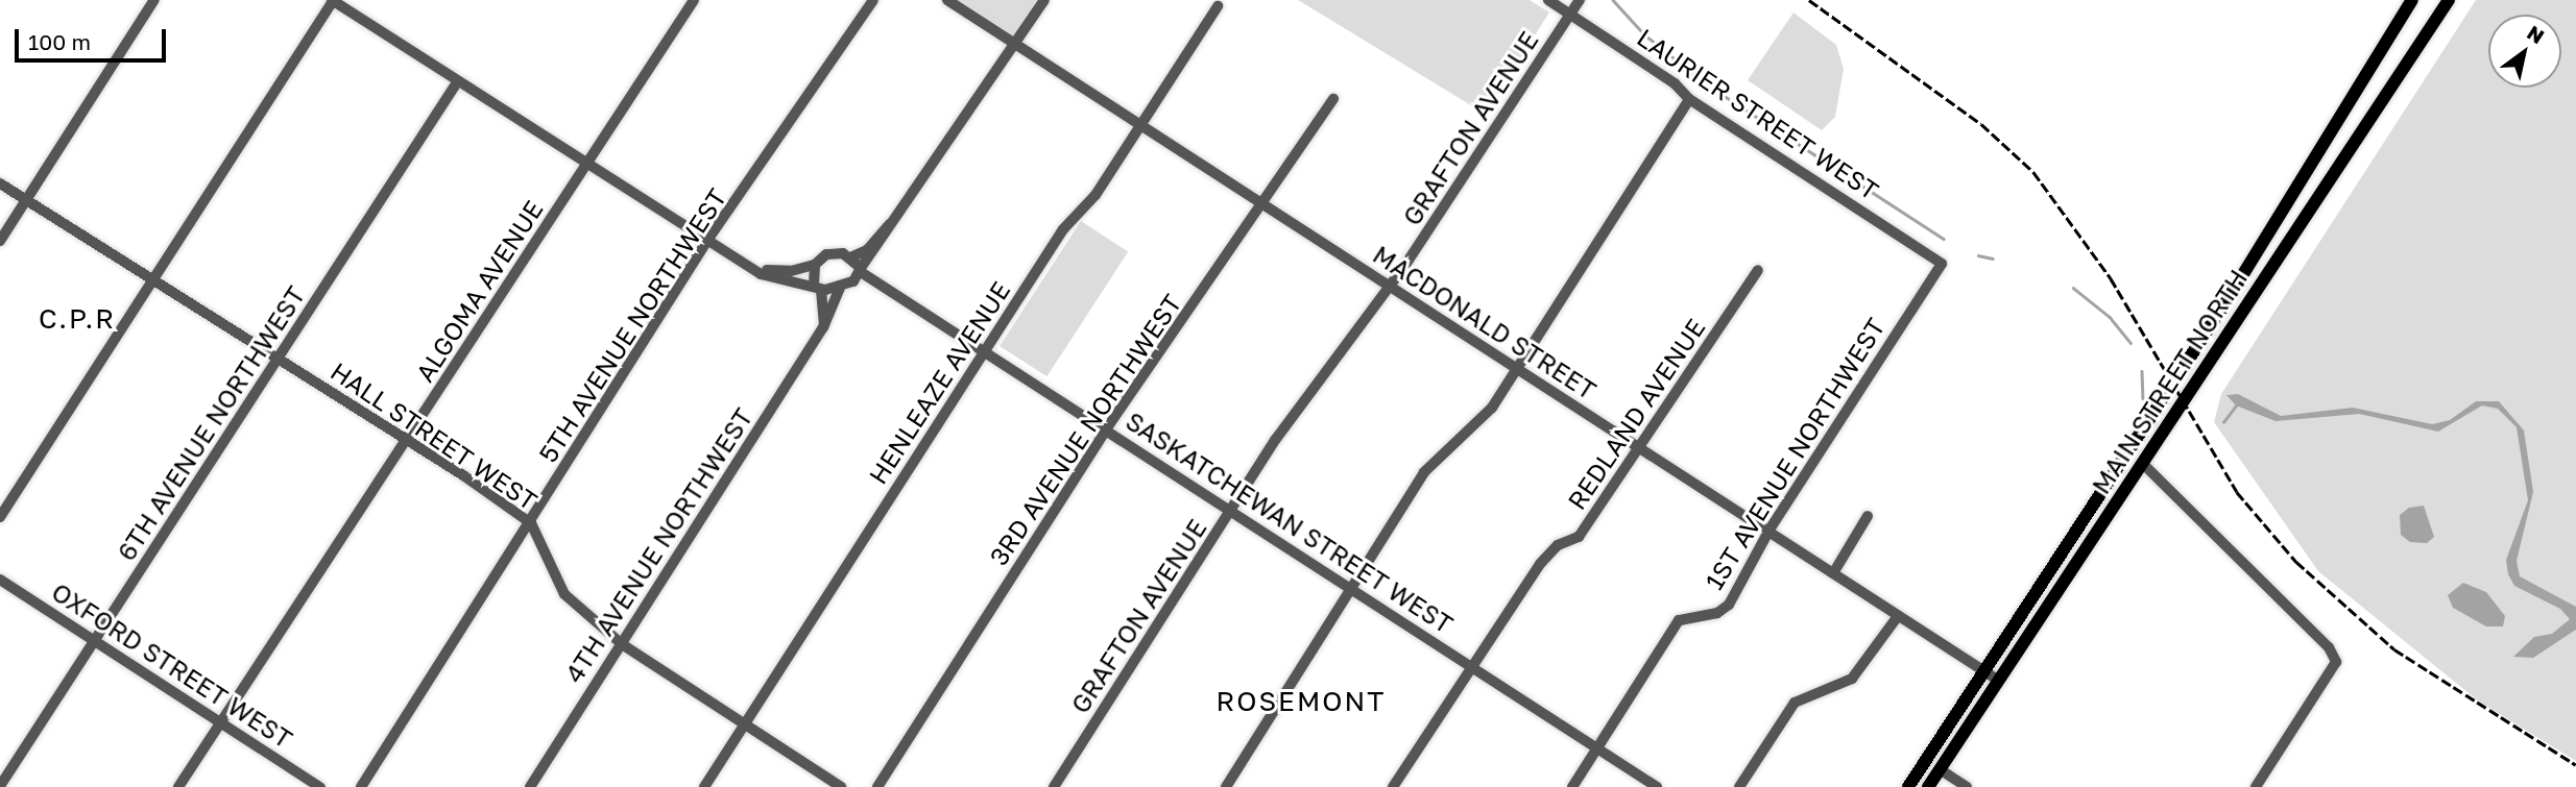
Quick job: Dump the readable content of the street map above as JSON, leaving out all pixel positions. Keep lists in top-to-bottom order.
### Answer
{
  "streets": {
    "main road": ["MAIN STREET NORTH"],
    "street": [
      "LAURIER STREET WEST",
      "GRAFTON AVENUE",
      "ALGOMA AVENUE",
      "MACDONALD STREET",
      "5TH AVENUE NORTHWEST",
      "HENLEAZE AVENUE",
      "REDLAND AVENUE",
      "6TH AVENUE NORTHWEST",
      "3RD AVENUE NORTHWEST",
      "HALL STREET WEST",
      "1ST AVENUE NORTHWEST",
      "SASKATCHEWAN STREET WEST",
      "4TH AVENUE NORTHWEST",
      "OXFORD STREET WEST"
    ]
  },
  "crossings": [
    ["LAURIER STREET WEST", "GRAFTON AVENUE"],
    ["LAURIER STREET WEST", "1ST AVENUE NORTHWEST"],
    ["GRAFTON AVENUE", "MACDONALD STREET"],
    ["GRAFTON AVENUE", "SASKATCHEWAN STREET WEST"],
    ["ALGOMA AVENUE", "HALL STREET WEST"],
    ["ALGOMA AVENUE", "OXFORD STREET WEST"],
    ["MACDONALD STREET", "MAIN STREET NORTH"],
    ["MACDONALD STREET", "HENLEAZE AVENUE"],
    ["MACDONALD STREET", "REDLAND AVENUE"],
    ["MACDONALD STREET", "3RD AVENUE NORTHWEST"],
    ["MACDONALD STREET", "1ST AVENUE NORTHWEST"],
    ["5TH AVENUE NORTHWEST", "HALL STREET WEST"],
    ["HENLEAZE AVENUE", "HALL STREET WEST"],
    ["HENLEAZE AVENUE", "SASKATCHEWAN STREET WEST"],
    ["REDLAND AVENUE", "SASKATCHEWAN STREET WEST"],
    ["6TH AVENUE NORTHWEST", "HALL STREET WEST"],
    ["6TH AVENUE NORTHWEST", "OXFORD STREET WEST"],
    ["3RD AVENUE NORTHWEST", "SASKATCHEWAN STREET WEST"],
    ["HALL STREET WEST", "4TH AVENUE NORTHWEST"],
    ["1ST AVENUE NORTHWEST", "SASKATCHEWAN STREET WEST"],
    ["SASKATCHEWAN STREET WEST", "4TH AVENUE NORTHWEST"]
  ],
  "districts": ["C.P.R", "ROSEMONT"],
  "scale_bar": "100 m",
  "north": "top right"
}
